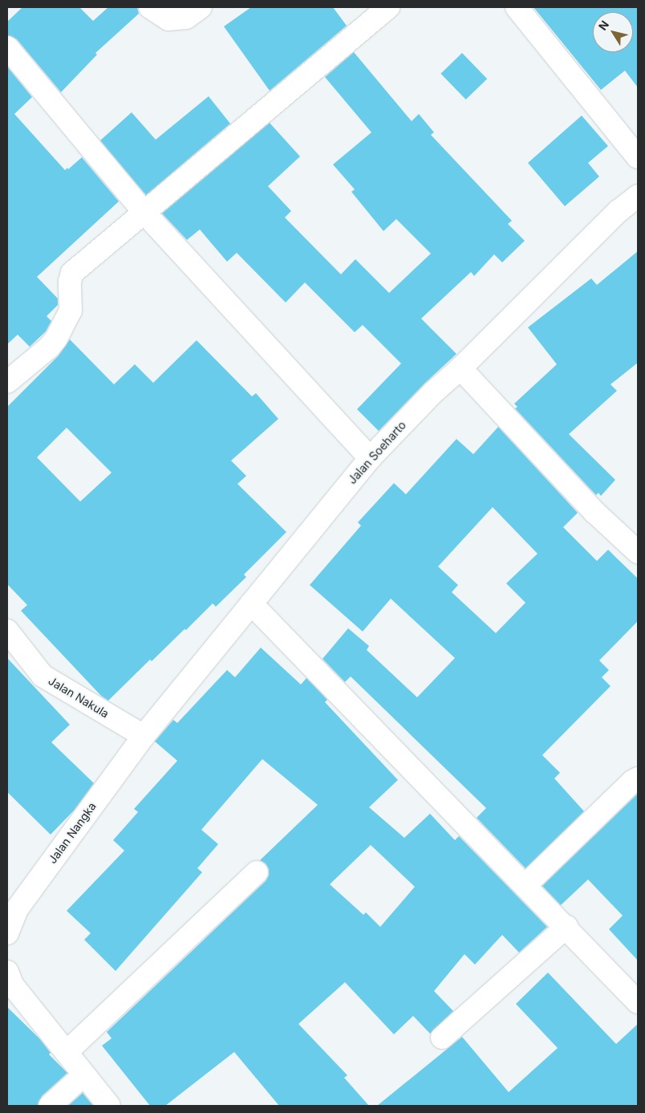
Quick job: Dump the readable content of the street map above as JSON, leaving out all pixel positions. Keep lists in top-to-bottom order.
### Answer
{
  "streets": {
    "street": ["Jalan Soeharto", "Jalan Nakula", "Jalan Nangka"]
  },
  "crossings": [
    ["Jalan Soeharto", "Jalan Nakula"],
    ["Jalan Soeharto", "Jalan Nangka"],
    ["Jalan Nakula", "Jalan Nangka"]
  ],
  "north": "top left"
}
